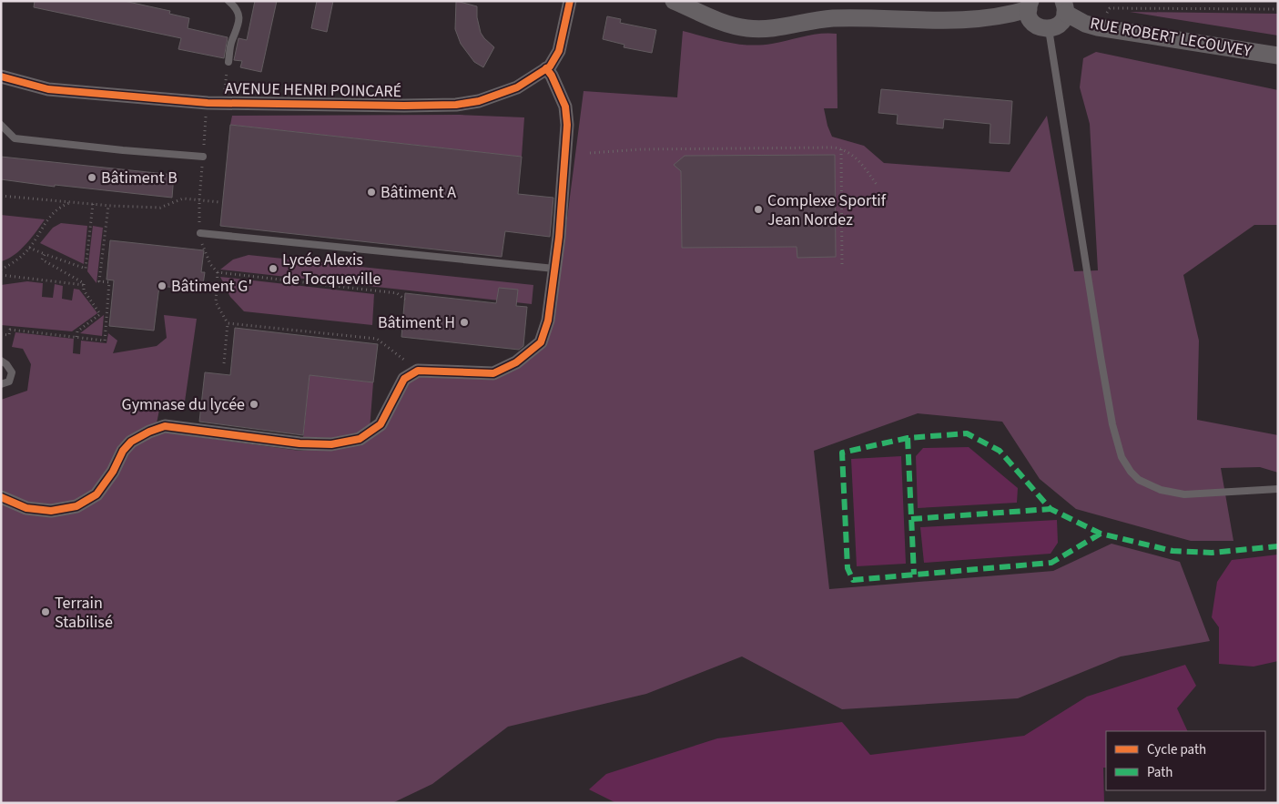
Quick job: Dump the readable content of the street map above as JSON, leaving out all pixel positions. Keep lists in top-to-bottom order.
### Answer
{
  "streets": {
    "street": ["RUE ROBERT LECOUVEY", "AVENUE HENRI POINCARÉ"]
  },
  "places": [
    "Bâtiment B",
    "Bâtiment A",
    "Complexe Sportif Jean Nordez",
    "Lycée Alexis de Tocqueville",
    "Bâtiment G'",
    "Bâtiment H",
    "Gymnase du lycée",
    "Terrain Stabilisé"
  ],
  "legend": ["Cycle path", "Path"]
}
